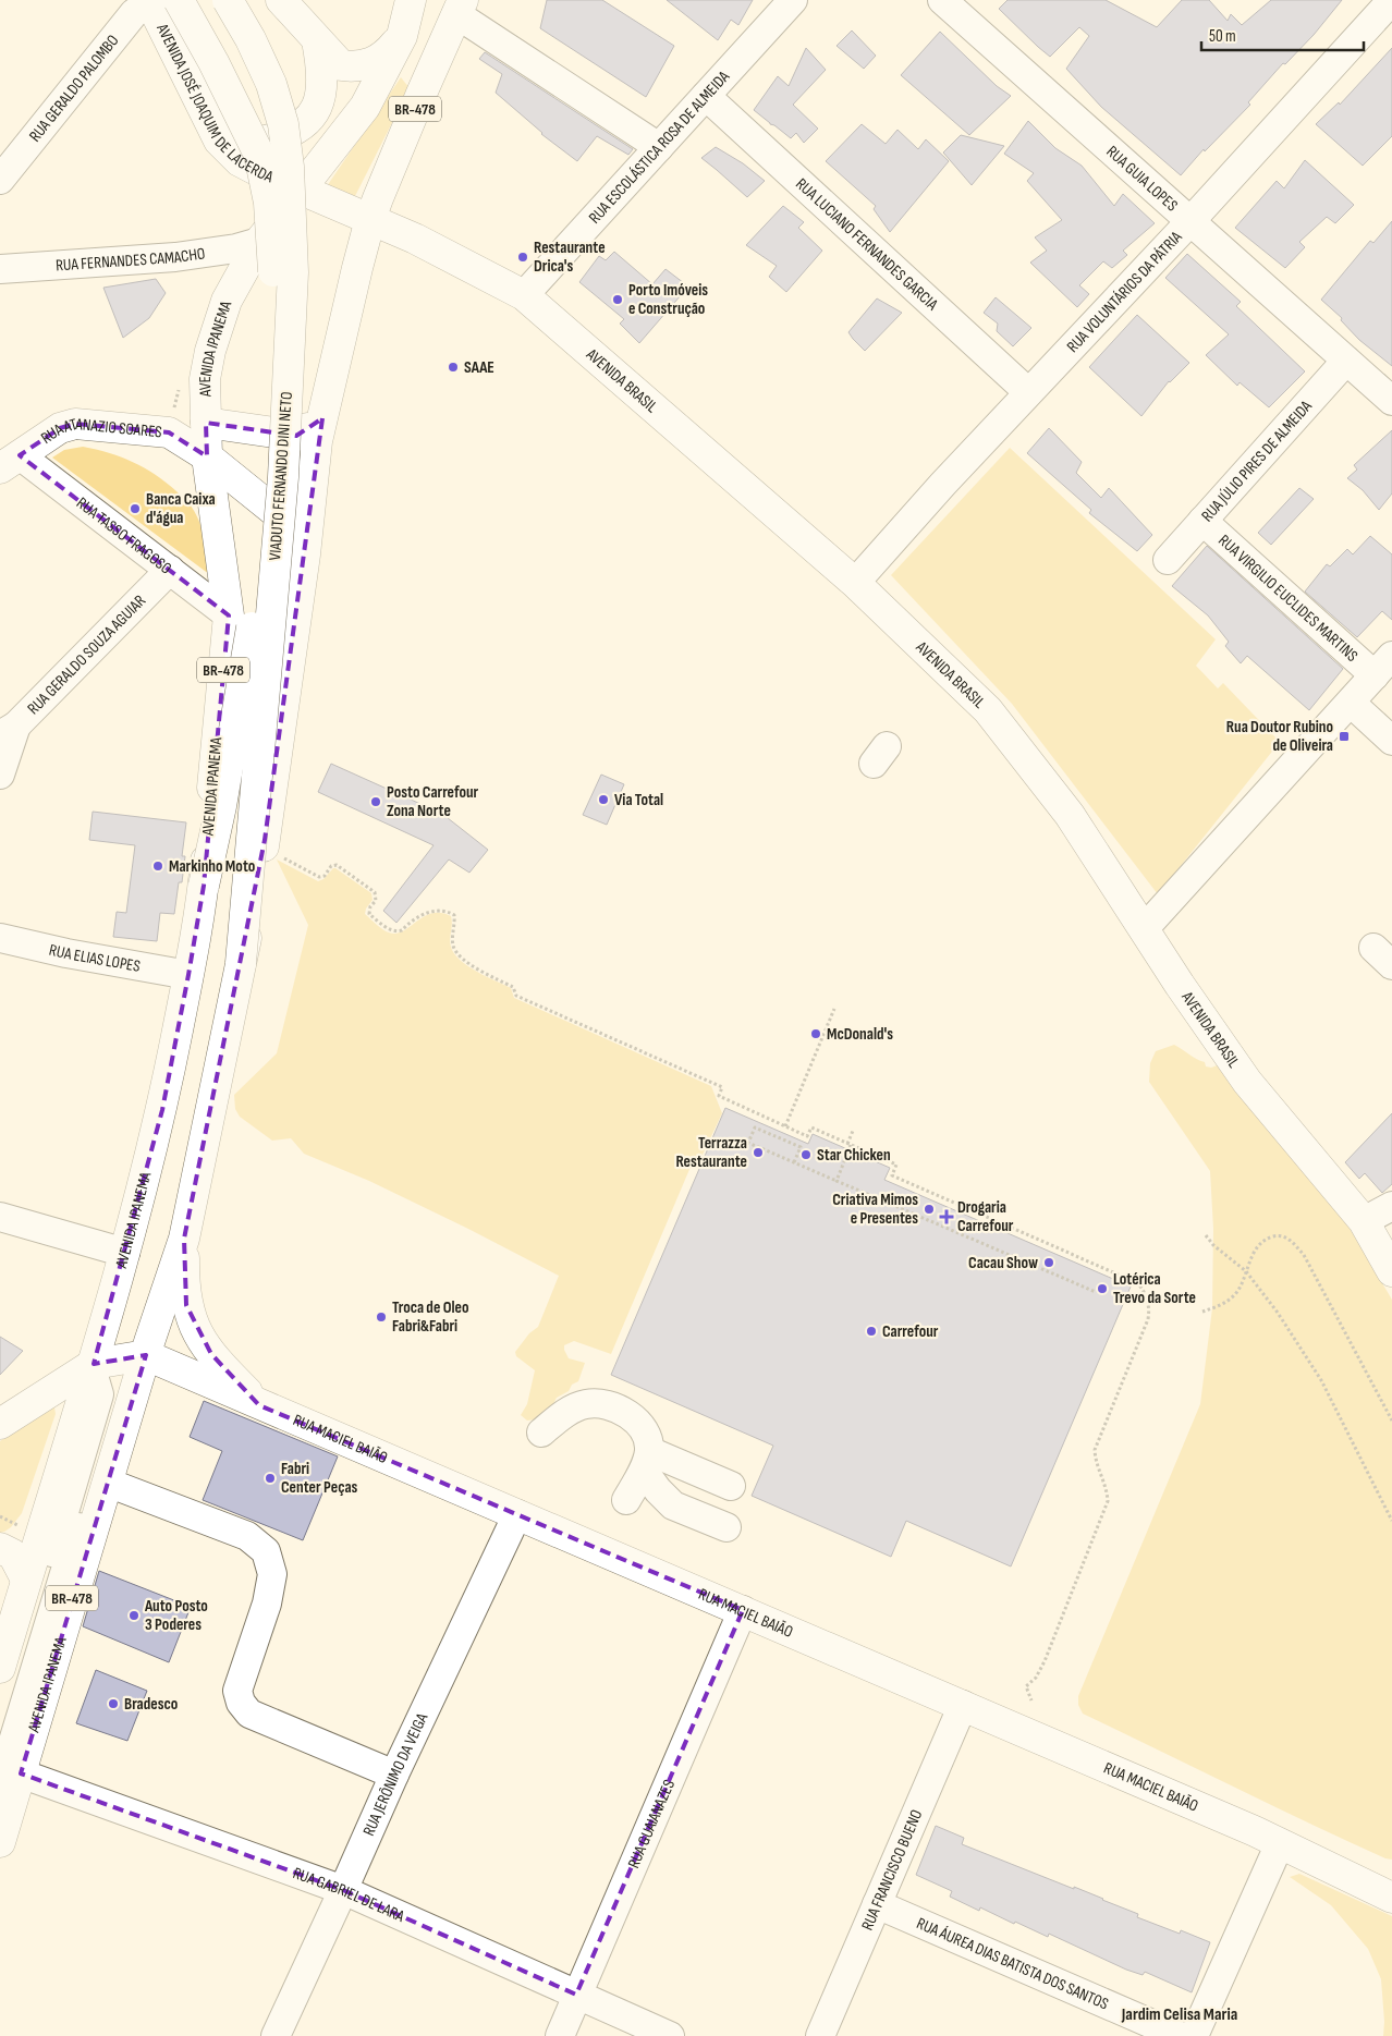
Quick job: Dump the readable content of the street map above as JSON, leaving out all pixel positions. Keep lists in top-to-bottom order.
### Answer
{
  "streets": {
    "main road": [
      "AVENIDA JOSÉ JOAQUIM DE LACERDA",
      "BR-478",
      "AVENIDA IPANEMA",
      "AVENIDA BRASIL",
      "RUA ATANAZIO SOARES",
      "VIADUTO FERNANDO DINI NETO",
      "RUA MACIEL BAIÃO"
    ],
    "street": [
      "RUA GERALDO PALOMBO",
      "RUA ESCOLÁSTICA ROSA DE ALMEIDA",
      "RUA GUIA LOPES",
      "RUA LUCIANO FERNANDES GARCIA",
      "RUA FERNANDES CAMACHO",
      "RUA VOLUNTÁRIOS DA PÁTRIA",
      "RUA JÚLIO PIRES DE ALMEIDA",
      "RUA TASSO FRAGOSO",
      "RUA VIRGILIO EUCLIDES MARTINS",
      "RUA GERALDO SOUZA AGUIAR",
      "RUA ELIAS LOPES",
      "RUA JERÔNIMO DA VEIGA",
      "RUA GUAIANAZES",
      "RUA FRANCISCO BUENO",
      "RUA GABRIEL DE LARA",
      "RUA ÁUREA DIAS BATISTA DOS SANTOS"
    ]
  },
  "crossings": [
    ["RUA GERALDO PALOMBO", "AVENIDA JOSÉ JOAQUIM DE LACERDA"],
    ["RUA GERALDO PALOMBO", "VIADUTO FERNANDO DINI NETO"],
    ["AVENIDA JOSÉ JOAQUIM DE LACERDA", "BR-478"],
    ["AVENIDA JOSÉ JOAQUIM DE LACERDA", "AVENIDA IPANEMA"],
    ["AVENIDA JOSÉ JOAQUIM DE LACERDA", "AVENIDA BRASIL"],
    ["AVENIDA JOSÉ JOAQUIM DE LACERDA", "VIADUTO FERNANDO DINI NETO"],
    ["BR-478", "AVENIDA IPANEMA"],
    ["BR-478", "AVENIDA BRASIL"],
    ["RUA ESCOLÁSTICA ROSA DE ALMEIDA", "RUA LUCIANO FERNANDES GARCIA"],
    ["RUA ESCOLÁSTICA ROSA DE ALMEIDA", "AVENIDA BRASIL"],
    ["RUA GUIA LOPES", "RUA VOLUNTÁRIOS DA PÁTRIA"],
    ["RUA GUIA LOPES", "RUA JÚLIO PIRES DE ALMEIDA"],
    ["RUA LUCIANO FERNANDES GARCIA", "RUA VOLUNTÁRIOS DA PÁTRIA"],
    ["RUA FERNANDES CAMACHO", "AVENIDA IPANEMA"],
    ["RUA VOLUNTÁRIOS DA PÁTRIA", "AVENIDA BRASIL"],
    ["AVENIDA IPANEMA", "AVENIDA BRASIL"],
    ["AVENIDA IPANEMA", "RUA ATANAZIO SOARES"],
    ["AVENIDA IPANEMA", "VIADUTO FERNANDO DINI NETO"],
    ["AVENIDA IPANEMA", "RUA TASSO FRAGOSO"],
    ["AVENIDA IPANEMA", "RUA ELIAS LOPES"],
    ["AVENIDA IPANEMA", "RUA MACIEL BAIÃO"],
    ["AVENIDA IPANEMA", "RUA GABRIEL DE LARA"],
    ["RUA ATANAZIO SOARES", "RUA TASSO FRAGOSO"],
    ["RUA JÚLIO PIRES DE ALMEIDA", "RUA VIRGILIO EUCLIDES MARTINS"],
    ["RUA TASSO FRAGOSO", "RUA GERALDO SOUZA AGUIAR"],
    ["RUA MACIEL BAIÃO", "RUA JERÔNIMO DA VEIGA"],
    ["RUA MACIEL BAIÃO", "RUA GUAIANAZES"],
    ["RUA MACIEL BAIÃO", "RUA FRANCISCO BUENO"],
    ["RUA JERÔNIMO DA VEIGA", "RUA GABRIEL DE LARA"],
    ["RUA GUAIANAZES", "RUA GABRIEL DE LARA"],
    ["RUA FRANCISCO BUENO", "RUA ÁUREA DIAS BATISTA DOS SANTOS"]
  ],
  "districts": ["Jardim Celisa Maria"],
  "places": {
    "other": [
      "Restaurante Drica's",
      "Porto Imóveis e Construção",
      "SAAE",
      "Banca Caixa d'água",
      "Via Total",
      "Posto Carrefour Zona Norte",
      "Markinho Moto",
      "McDonald's",
      "Terrazza Restaurante",
      "Star Chicken",
      "Criativa Mimos e Presentes",
      "Cacau Show",
      "Lotérica Trevo da Sorte",
      "Troca de Oleo Fabri&Fabri",
      "Carrefour",
      "Fabri Center Peças",
      "Auto Posto 3 Poderes",
      "Bradesco"
    ],
    "transit": ["Rua Doutor Rubino de Oliveira"],
    "health": ["Drogaria Carrefour"]
  },
  "scale_bar": "50 m"
}
